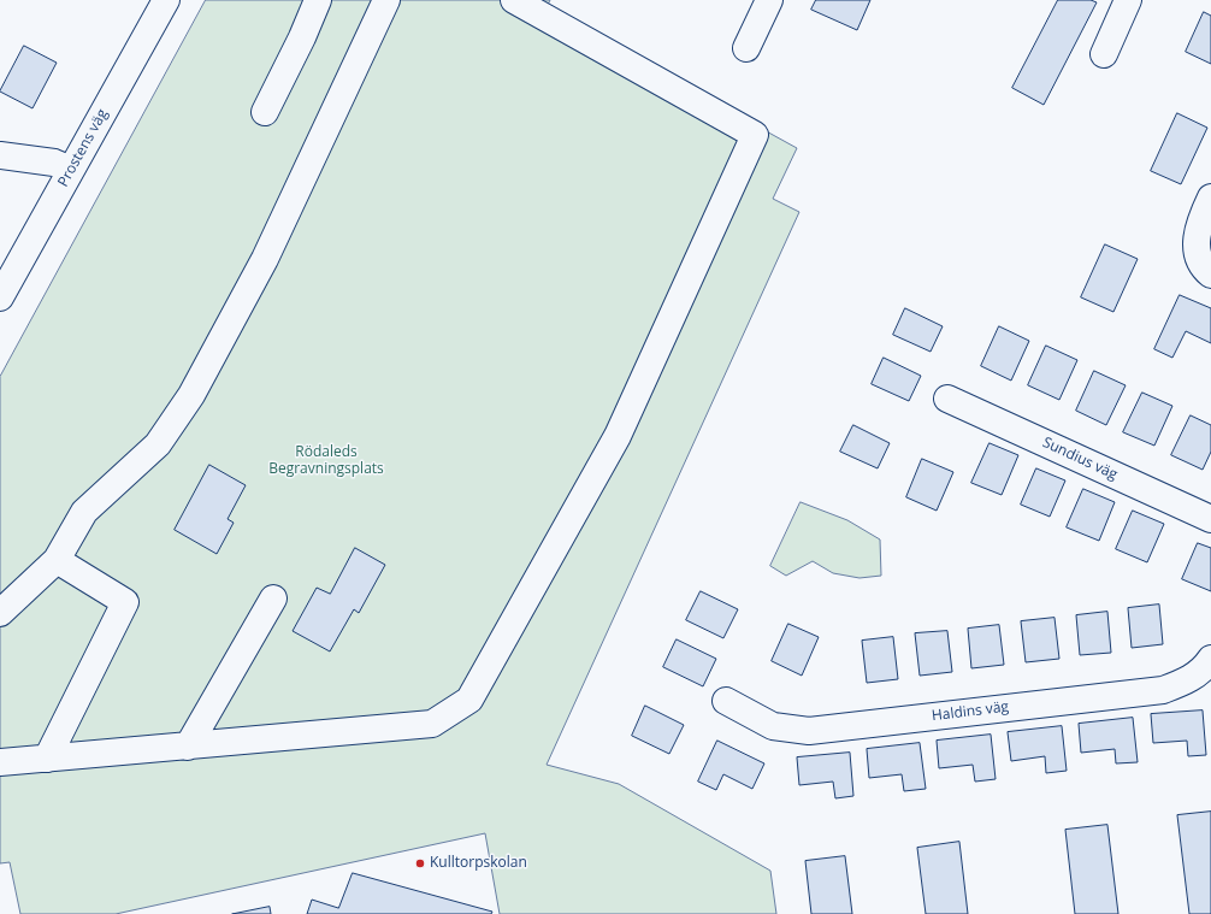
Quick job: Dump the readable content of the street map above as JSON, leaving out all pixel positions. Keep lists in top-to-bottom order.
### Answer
{
  "streets": {
    "street": ["Prostens väg", "Sundius väg", "Haldins väg"]
  },
  "parks": ["Rödaleds Begravningsplats"],
  "places": ["Kulltorpskolan"]
}
